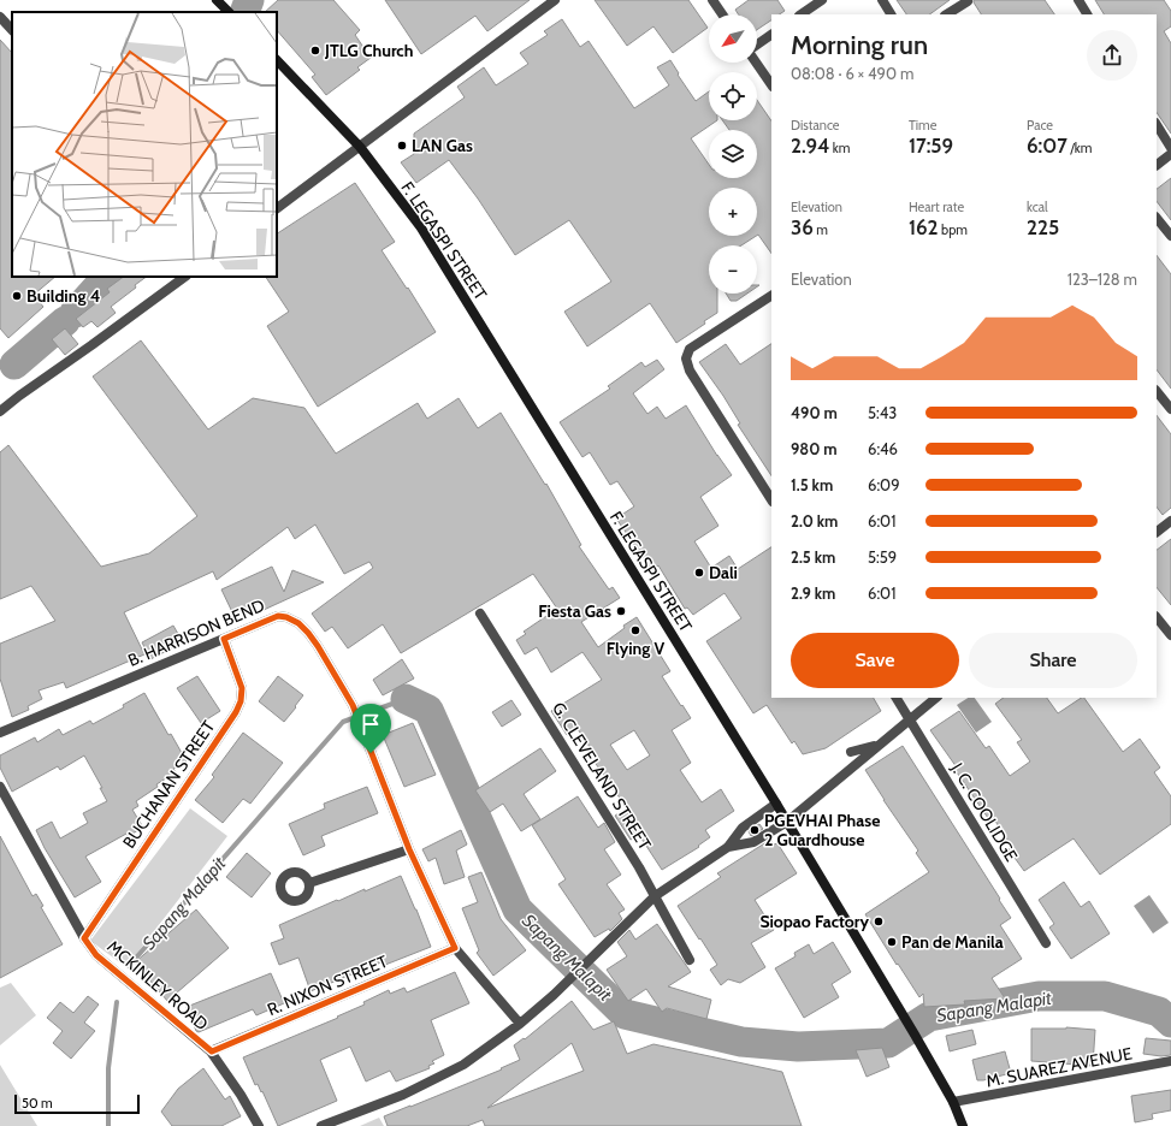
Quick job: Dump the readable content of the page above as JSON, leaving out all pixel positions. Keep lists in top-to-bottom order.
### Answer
{
  "streets": {
    "main road": ["F. LEGASPI STREET"],
    "street": [
      "B. HARRISON BEND",
      "G. CLEVELAND STREET",
      "BUCHANAN STREET",
      "J. C. COOLIDGE",
      "MCKINLEY ROAD",
      "R. NIXON STREET",
      "M. SUAREZ AVENUE"
    ]
  },
  "crossings": [
    ["F. LEGASPI STREET", "M. SUAREZ AVENUE"],
    ["B. HARRISON BEND", "BUCHANAN STREET"],
    ["B. HARRISON BEND", "R. NIXON STREET"],
    ["BUCHANAN STREET", "MCKINLEY ROAD"],
    ["MCKINLEY ROAD", "R. NIXON STREET"]
  ],
  "water": ["Sapang Malapit"],
  "places": [
    "JTLG Church",
    "LAN Gas",
    "Building 4",
    "Dali",
    "Fiesta Gas",
    "Flying V",
    "PGEVHAI Phase 2 Guardhouse",
    "Siopao Factory",
    "Pan de Manila"
  ],
  "scale_bar": "50 m",
  "north": "bottom left",
  "page": {
    "map_buttons": ["+", "−"],
    "heading": ["Morning run", "08:08 · 6 × 490 m"],
    "stats": [
      ["Distance", "2.94 km"],
      ["Time", "17:59"],
      ["Pace", "6:07 /km"],
      ["Elevation", "36 m"],
      ["Heart rate", "162 bpm"],
      ["kcal", "225"]
    ],
    "chart": ["Elevation", "123–128 m"],
    "list": [
      {
        "name": "490 m",
        "note": "5:43"
      },
      {
        "name": "980 m",
        "note": "6:46"
      },
      {
        "name": "1.5 km",
        "note": "6:09"
      },
      {
        "name": "2.0 km",
        "note": "6:01"
      },
      {
        "name": "2.5 km",
        "note": "5:59"
      },
      {
        "name": "2.9 km",
        "note": "6:01"
      }
    ],
    "buttons": ["Save", "Share"],
    "scale": "50 m"
  }
}
